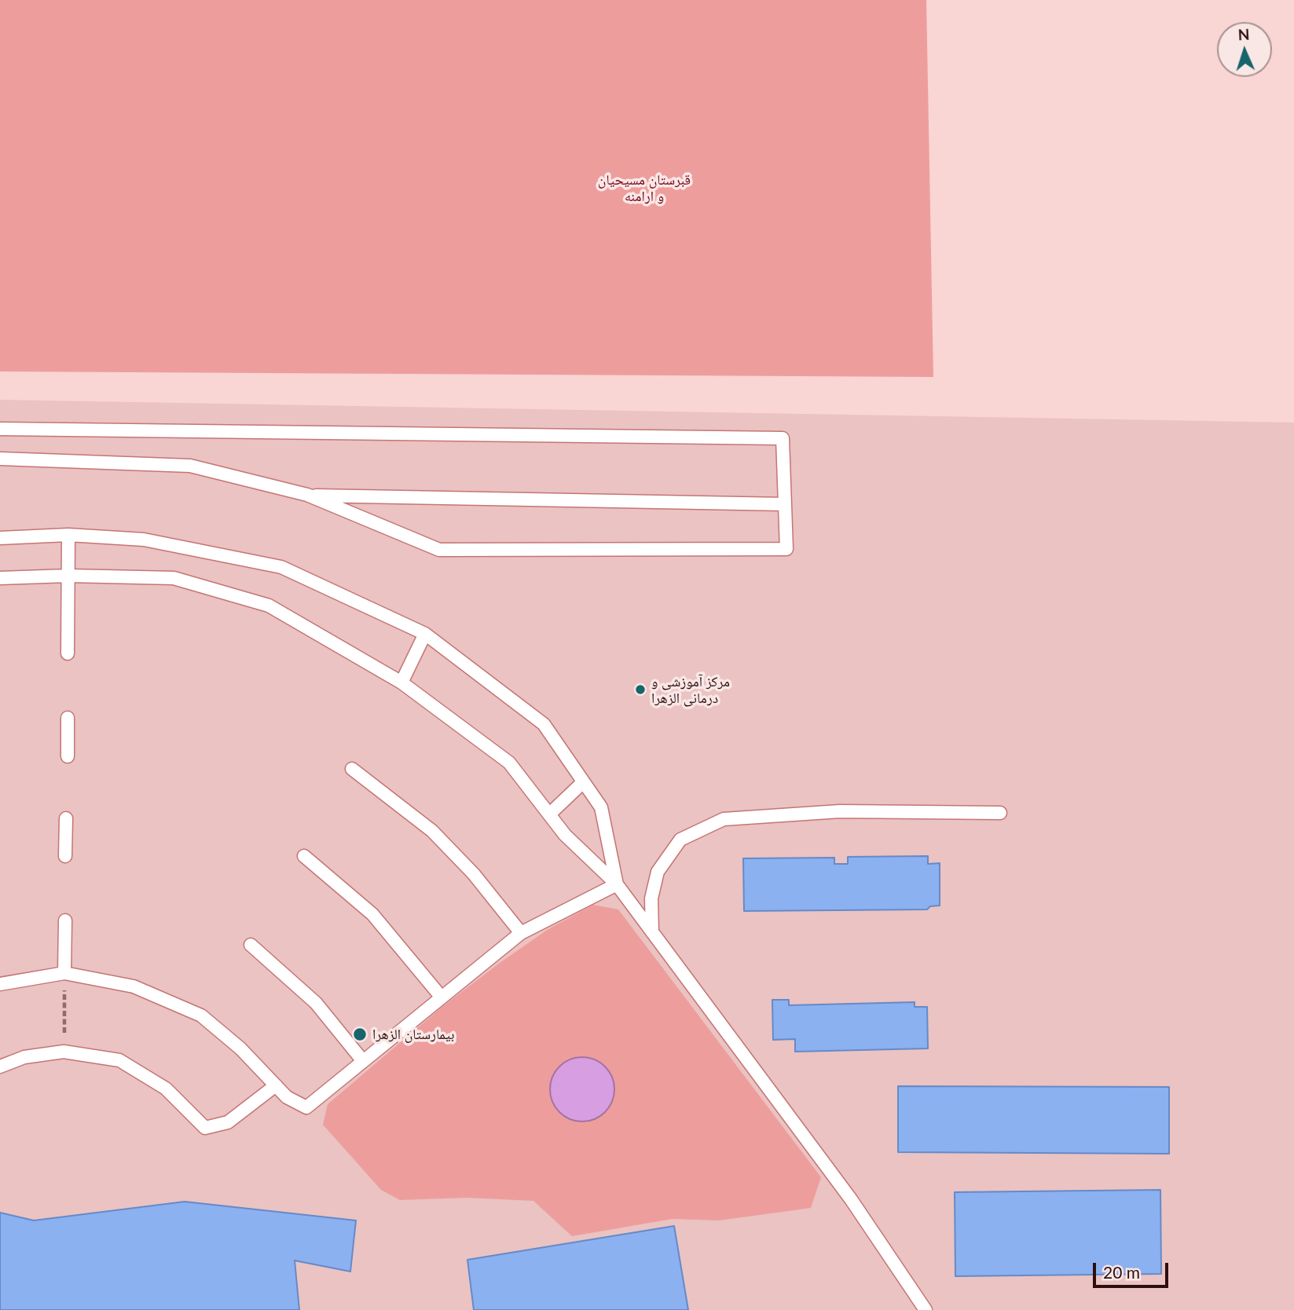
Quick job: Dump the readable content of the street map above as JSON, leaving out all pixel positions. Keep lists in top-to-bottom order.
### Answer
{
  "parks": ["قبرستان مسیحیان و ارامنه"],
  "places": ["مرکز آموزشی و درمانی الزهرا", "بیمارستان الزهرا"],
  "scale_bar": "20 m",
  "north": "top"
}
